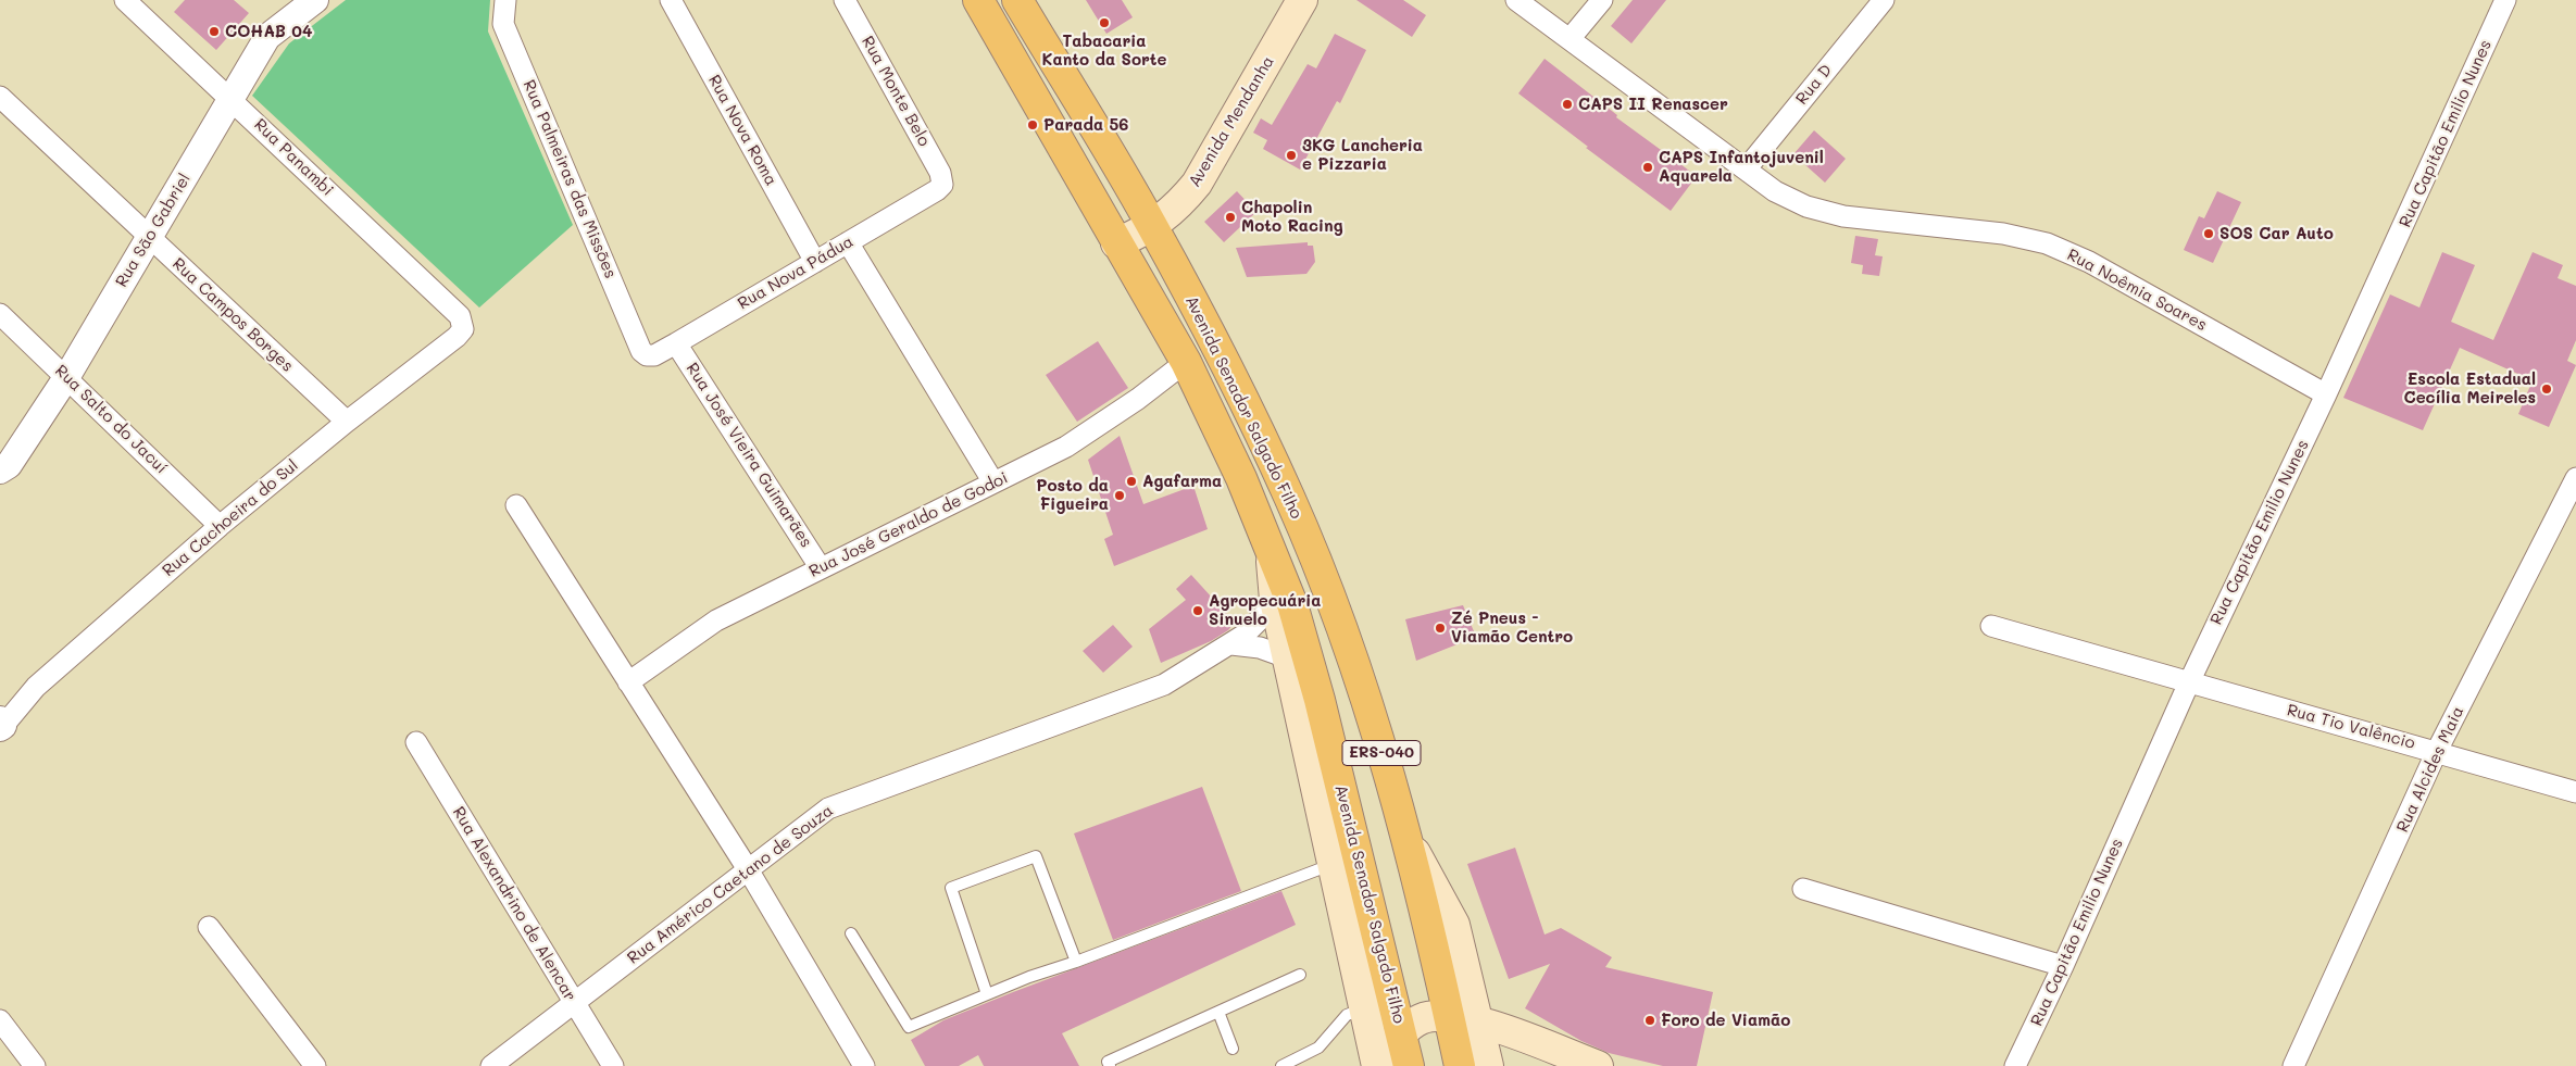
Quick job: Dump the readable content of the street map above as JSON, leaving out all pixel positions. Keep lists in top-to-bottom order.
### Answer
{
  "streets": {
    "main road": ["Avenida Mendanha", "Avenida Senador Salgado Filho", "ERS-040"],
    "street": [
      "Rua D",
      "Rua Monte Belo",
      "Rua Nova Roma",
      "Rua Capitão Emilio Nunes",
      "Rua Panambi",
      "Rua Palmeiras das Missões",
      "Rua São Gabriel",
      "Rua Nova Pádua",
      "Rua Noêmia Soares",
      "Rua Campos Borges",
      "Rua Salto do Jacuí",
      "Rua José Vieira Guimarães",
      "Rua Cachoeira do Sul",
      "Rua José Geraldo de Godoi",
      "Rua Tio Valêncio",
      "Rua Alcides Maia",
      "Rua Américo Caetano de Souza",
      "Rua Alexandrino de Alencar"
    ]
  },
  "crossings": [
    ["Rua D", "Rua Noêmia Soares"],
    ["Rua Monte Belo", "Rua Nova Pádua"],
    ["Avenida Mendanha", "Avenida Senador Salgado Filho"],
    ["Rua Nova Roma", "Rua Nova Pádua"],
    ["Rua Capitão Emilio Nunes", "Rua Noêmia Soares"],
    ["Rua Capitão Emilio Nunes", "Rua Tio Valêncio"],
    ["Rua Panambi", "Rua São Gabriel"],
    ["Rua Panambi", "Rua Cachoeira do Sul"],
    ["Rua Palmeiras das Missões", "Rua Nova Pádua"],
    ["Rua São Gabriel", "Rua Campos Borges"],
    ["Rua São Gabriel", "Rua Salto do Jacuí"],
    ["Rua Nova Pádua", "Rua José Vieira Guimarães"],
    ["Rua Campos Borges", "Rua Cachoeira do Sul"],
    ["Avenida Senador Salgado Filho", "Rua José Geraldo de Godoi"],
    ["Avenida Senador Salgado Filho", "Rua Américo Caetano de Souza"],
    ["Rua Salto do Jacuí", "Rua Cachoeira do Sul"],
    ["Rua José Vieira Guimarães", "Rua José Geraldo de Godoi"],
    ["Rua Tio Valêncio", "Rua Alcides Maia"],
    ["Rua Américo Caetano de Souza", "Rua Alexandrino de Alencar"]
  ],
  "places": [
    "Tabacaria Kanto da Sorte",
    "COHAB 04",
    "CAPS II Renascer",
    "Parada 56",
    "3KG Lancheria e Pizzaria",
    "CAPS Infantojuvenil Aquarela",
    "Chapolin Moto Racing",
    "SOS Car Auto",
    "Escola Estadual Cecília Meireles",
    "Agafarma",
    "Posto da Figueira",
    "Agropecuária Sinuelo",
    "Zé Pneus - Viamão Centro",
    "Foro de Viamão"
  ]
}
